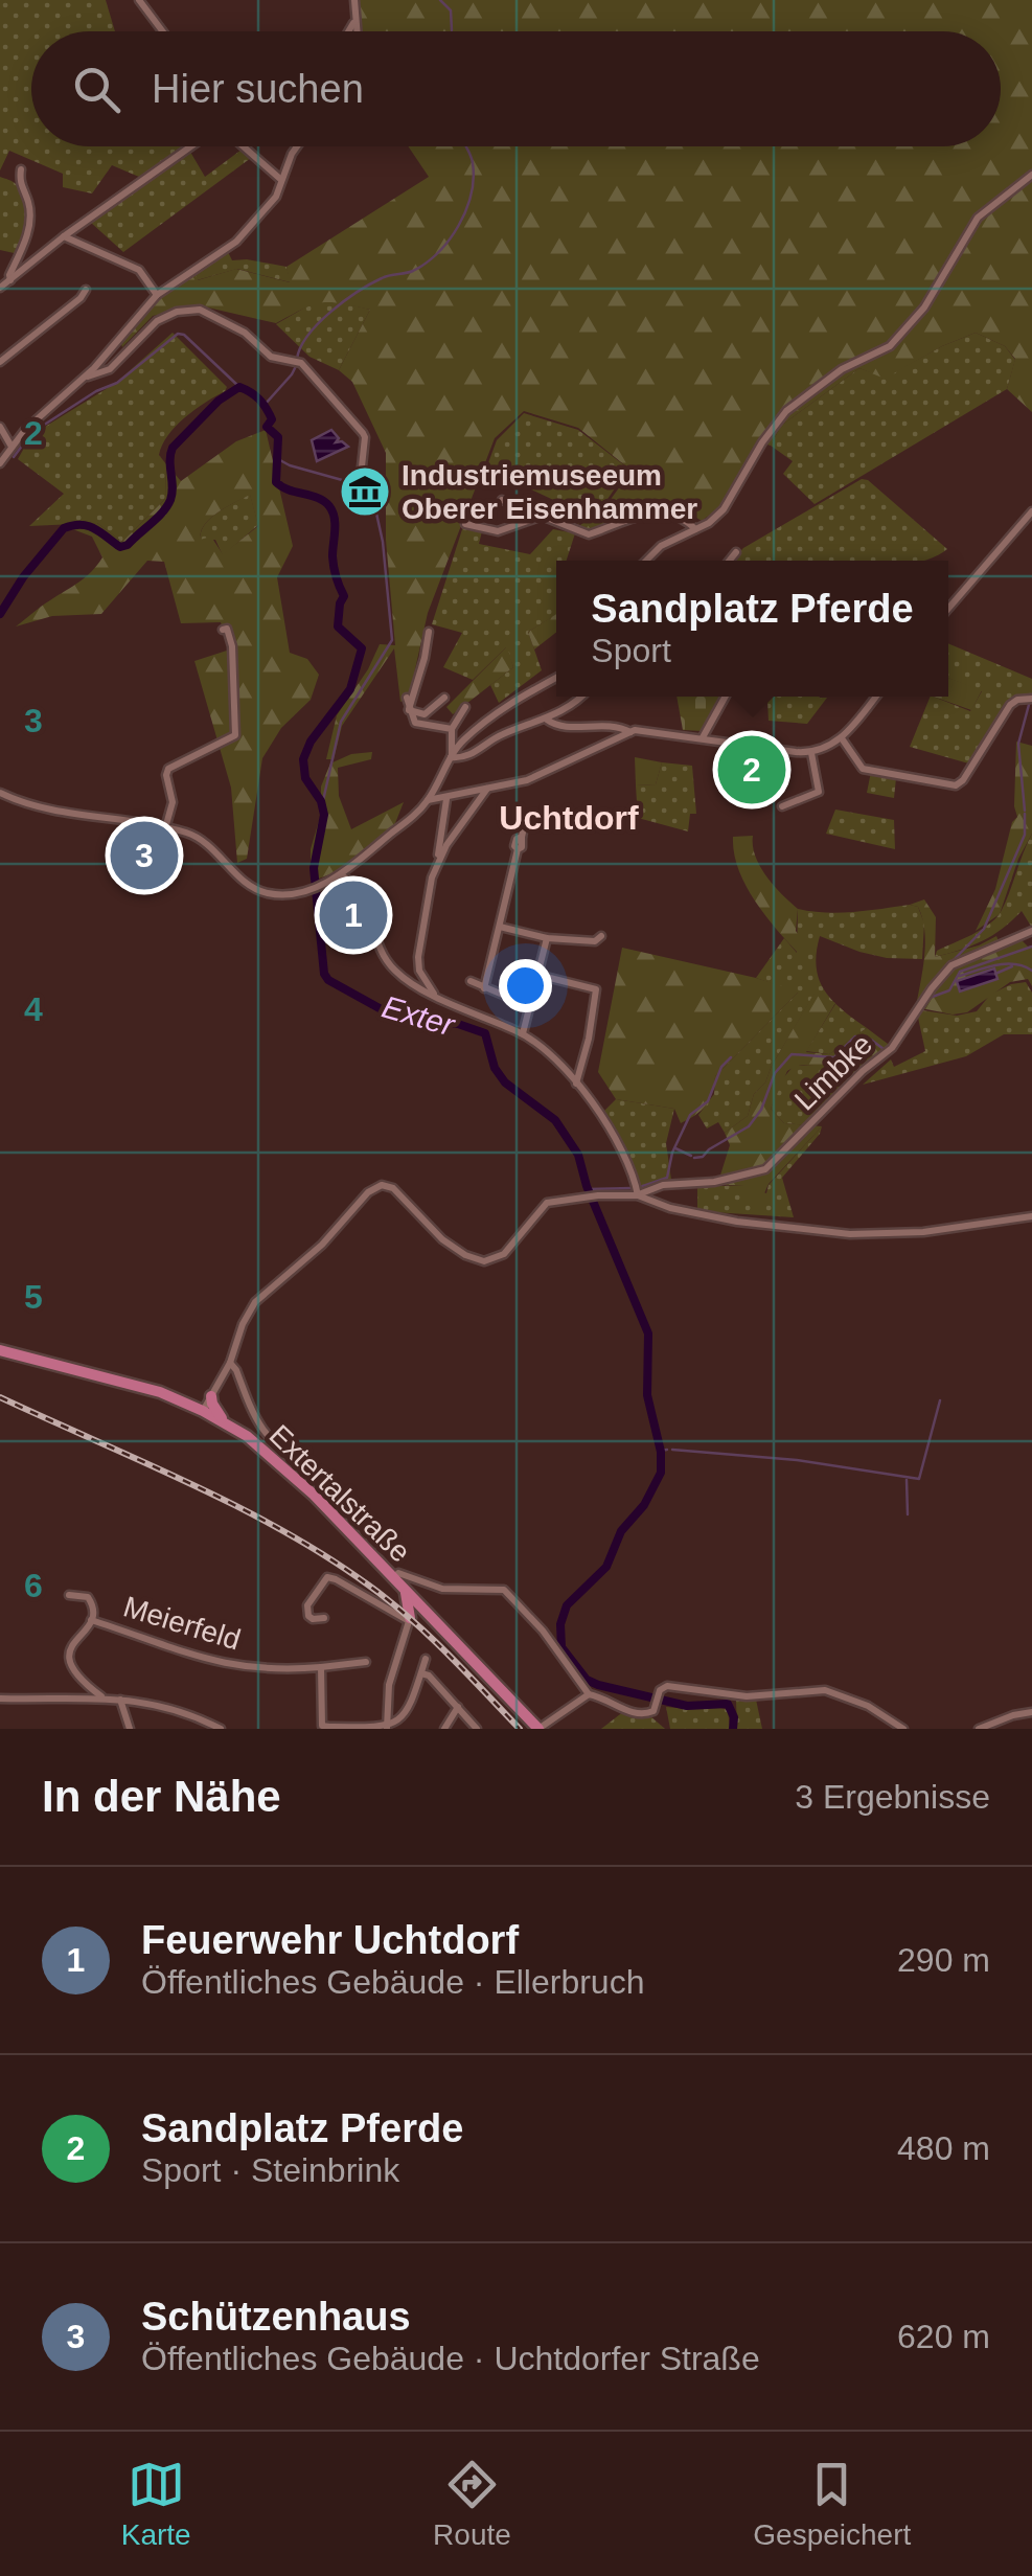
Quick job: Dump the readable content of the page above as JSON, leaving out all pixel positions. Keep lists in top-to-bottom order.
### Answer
{
  "streets": {
    "main road": ["Extertalstraße"],
    "street": ["Limbke", "Meierfeld"]
  },
  "districts": ["Uchtdorf"],
  "water": ["Exter"],
  "places": {
    "museum": ["Industriemuseeum Oberer Eisenhammer"]
  },
  "page": {
    "search": "Hier suchen",
    "popup": ["Sandplatz Pferde", "Sport"],
    "pins": ["2", "3", "1"],
    "heading": ["In der Nähe", "3 Ergebnisse"],
    "list": [
      {
        "mark": "1",
        "name": "Feuerwehr Uchtdorf",
        "note": "Öffentliches Gebäude · Ellerbruch",
        "value": "290 m"
      },
      {
        "mark": "2",
        "name": "Sandplatz Pferde",
        "note": "Sport · Steinbrink",
        "value": "480 m"
      },
      {
        "mark": "3",
        "name": "Schützenhaus",
        "note": "Öffentliches Gebäude · Uchtdorfer Straße",
        "value": "620 m"
      }
    ],
    "nav": ["Karte", "Route", "Gespeichert"]
  },
  "grid": {
    "rows": [
      "2",
      "3",
      "4",
      "5",
      "6"
    ]
  }
}
